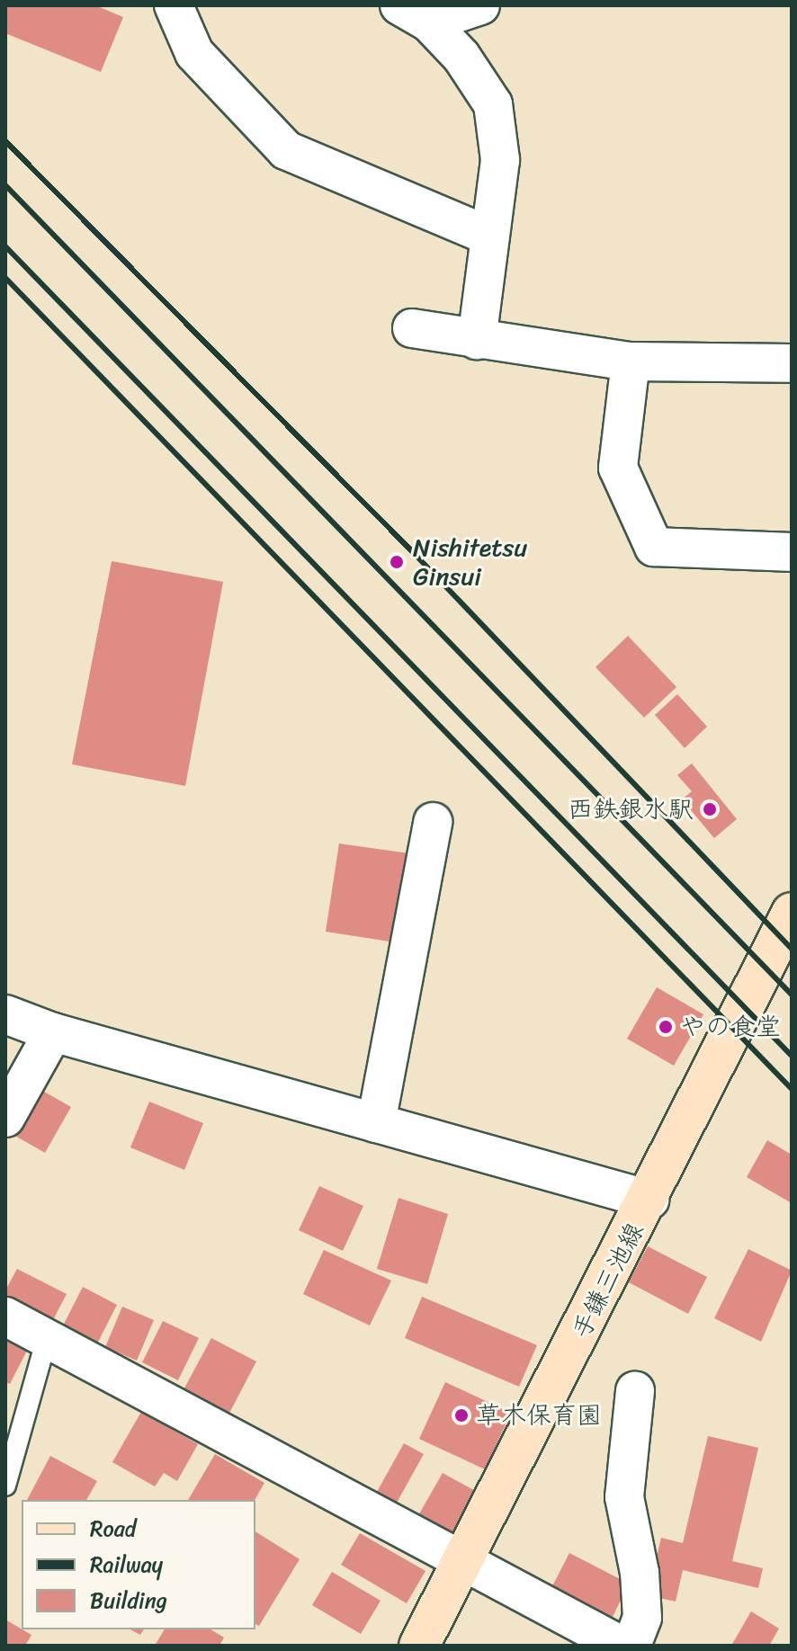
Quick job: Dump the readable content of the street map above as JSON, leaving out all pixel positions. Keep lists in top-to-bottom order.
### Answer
{
  "streets": {
    "main road": ["手鎌三池線"]
  },
  "places": [
    "Nishitetsu Ginsui",
    "西鉄銀水駅",
    "やの食堂",
    "草木保育園"
  ],
  "legend": ["Road", "Railway", "Building"]
}
